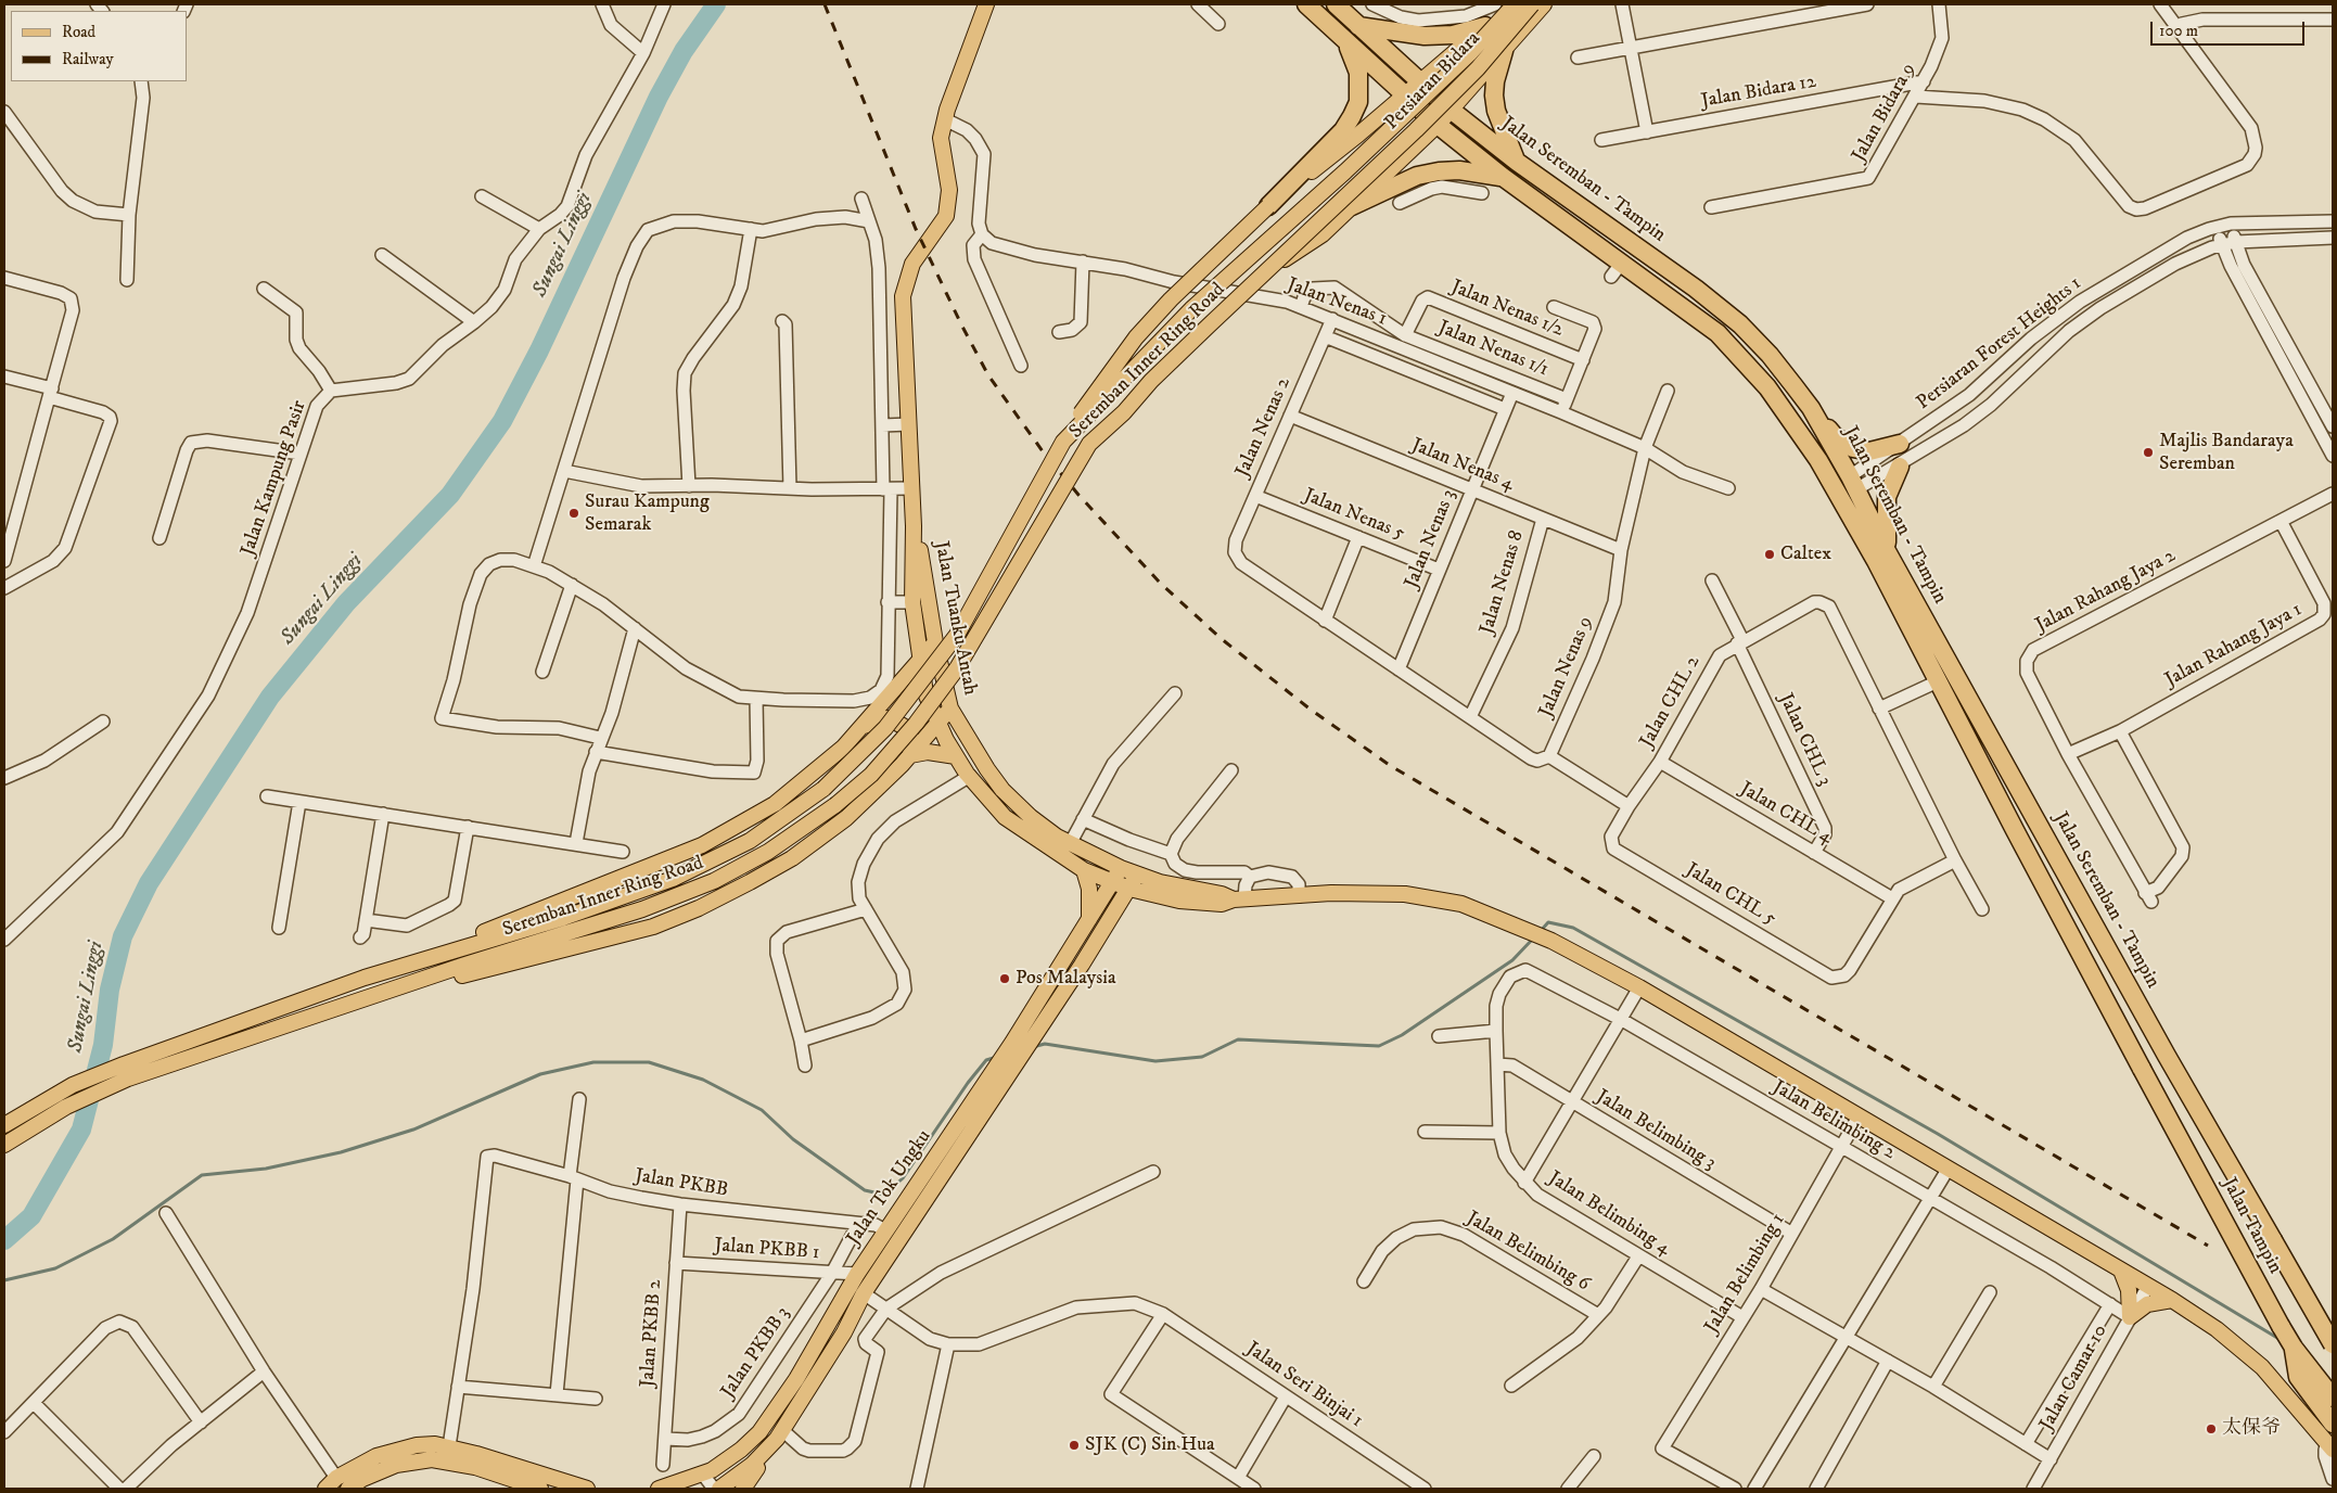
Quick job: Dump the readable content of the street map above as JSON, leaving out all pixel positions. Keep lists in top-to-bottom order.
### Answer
{
  "streets": {
    "highway": ["Jalan Seremban - Tampin", "Jalan Tampin"],
    "main road": [
      "Persiaran Bidara",
      "Seremban Inner Ring Road",
      "Jalan Tuanku Antah",
      "Jalan Tok Ungku"
    ],
    "street": [
      "Jalan Bidara 12",
      "Jalan Bidara 9",
      "Jalan Nenas 1",
      "Jalan Nenas 1/2",
      "Persiaran Forest Heights 1",
      "Jalan Nenas 1/1",
      "Jalan Nenas 2",
      "Jalan Nenas 4",
      "Jalan Kampung Pasir",
      "Jalan Nenas 5",
      "Jalan Nenas 3",
      "Jalan Nenas 8",
      "Jalan Rahang Jaya 2",
      "Jalan Rahang Jaya 1",
      "Jalan Nenas 9",
      "Jalan CHL 2",
      "Jalan CHL 3",
      "Jalan CHL 4",
      "Jalan CHL 5",
      "Jalan Belimbing 2",
      "Jalan Belimbing 3",
      "Jalan PKBB",
      "Jalan Belimbing 4",
      "Jalan PKBB 1",
      "Jalan Belimbing 6",
      "Jalan Belimbing 1",
      "Jalan PKBB 2",
      "Jalan PKBB 3",
      "Jalan Camar 10",
      "Jalan Seri Binjai 1"
    ]
  },
  "crossings": [
    ["Persiaran Bidara", "Jalan Seremban - Tampin"],
    ["Persiaran Bidara", "Seremban Inner Ring Road"],
    ["Jalan Bidara 12", "Jalan Bidara 9"],
    ["Jalan Seremban - Tampin", "Persiaran Forest Heights 1"],
    ["Jalan Seremban - Tampin", "Jalan Tampin"],
    ["Jalan Nenas 1", "Jalan Nenas 1/1"],
    ["Jalan Nenas 1", "Jalan Nenas 2"],
    ["Jalan Nenas 1", "Jalan Nenas 3"],
    ["Jalan Nenas 1", "Jalan Nenas 9"],
    ["Jalan Nenas 1/2", "Jalan Nenas 1/1"],
    ["Jalan Nenas 2", "Jalan Nenas 4"],
    ["Jalan Nenas 2", "Jalan Nenas 5"],
    ["Jalan Nenas 4", "Jalan Nenas 3"],
    ["Jalan Nenas 4", "Jalan Nenas 8"],
    ["Jalan Nenas 4", "Jalan Nenas 9"],
    ["Jalan Nenas 5", "Jalan Nenas 3"],
    ["Jalan Rahang Jaya 2", "Jalan Rahang Jaya 1"],
    ["Jalan Tuanku Antah", "Jalan Belimbing 1"],
    ["Jalan Tuanku Antah", "Jalan Camar 10"],
    ["Jalan CHL 2", "Jalan CHL 3"],
    ["Jalan CHL 2", "Jalan CHL 4"],
    ["Jalan CHL 2", "Jalan CHL 5"],
    ["Jalan CHL 3", "Jalan CHL 4"],
    ["Jalan CHL 4", "Jalan CHL 5"],
    ["Jalan Belimbing 2", "Jalan Belimbing 4"],
    ["Jalan Belimbing 2", "Jalan Belimbing 1"],
    ["Jalan Belimbing 2", "Jalan Camar 10"],
    ["Jalan Belimbing 3", "Jalan Belimbing 4"],
    ["Jalan Belimbing 3", "Jalan Belimbing 1"],
    ["Jalan PKBB", "Jalan Tok Ungku"],
    ["Jalan PKBB", "Jalan PKBB 2"],
    ["Jalan PKBB", "Jalan PKBB 3"],
    ["Jalan Tok Ungku", "Jalan PKBB 1"],
    ["Jalan Belimbing 4", "Jalan Belimbing 1"],
    ["Jalan PKBB 1", "Jalan PKBB 2"],
    ["Jalan PKBB 1", "Jalan PKBB 3"],
    ["Jalan PKBB 2", "Jalan PKBB 3"]
  ],
  "water": ["Sungai Linggi"],
  "places": [
    "Majlis Bandaraya Seremban",
    "Surau Kampung Semarak",
    "Caltex",
    "Pos Malaysia",
    "太保爷",
    "SJK (C) Sin Hua"
  ],
  "legend": ["Road", "Railway"],
  "scale_bar": "100 m"
}
